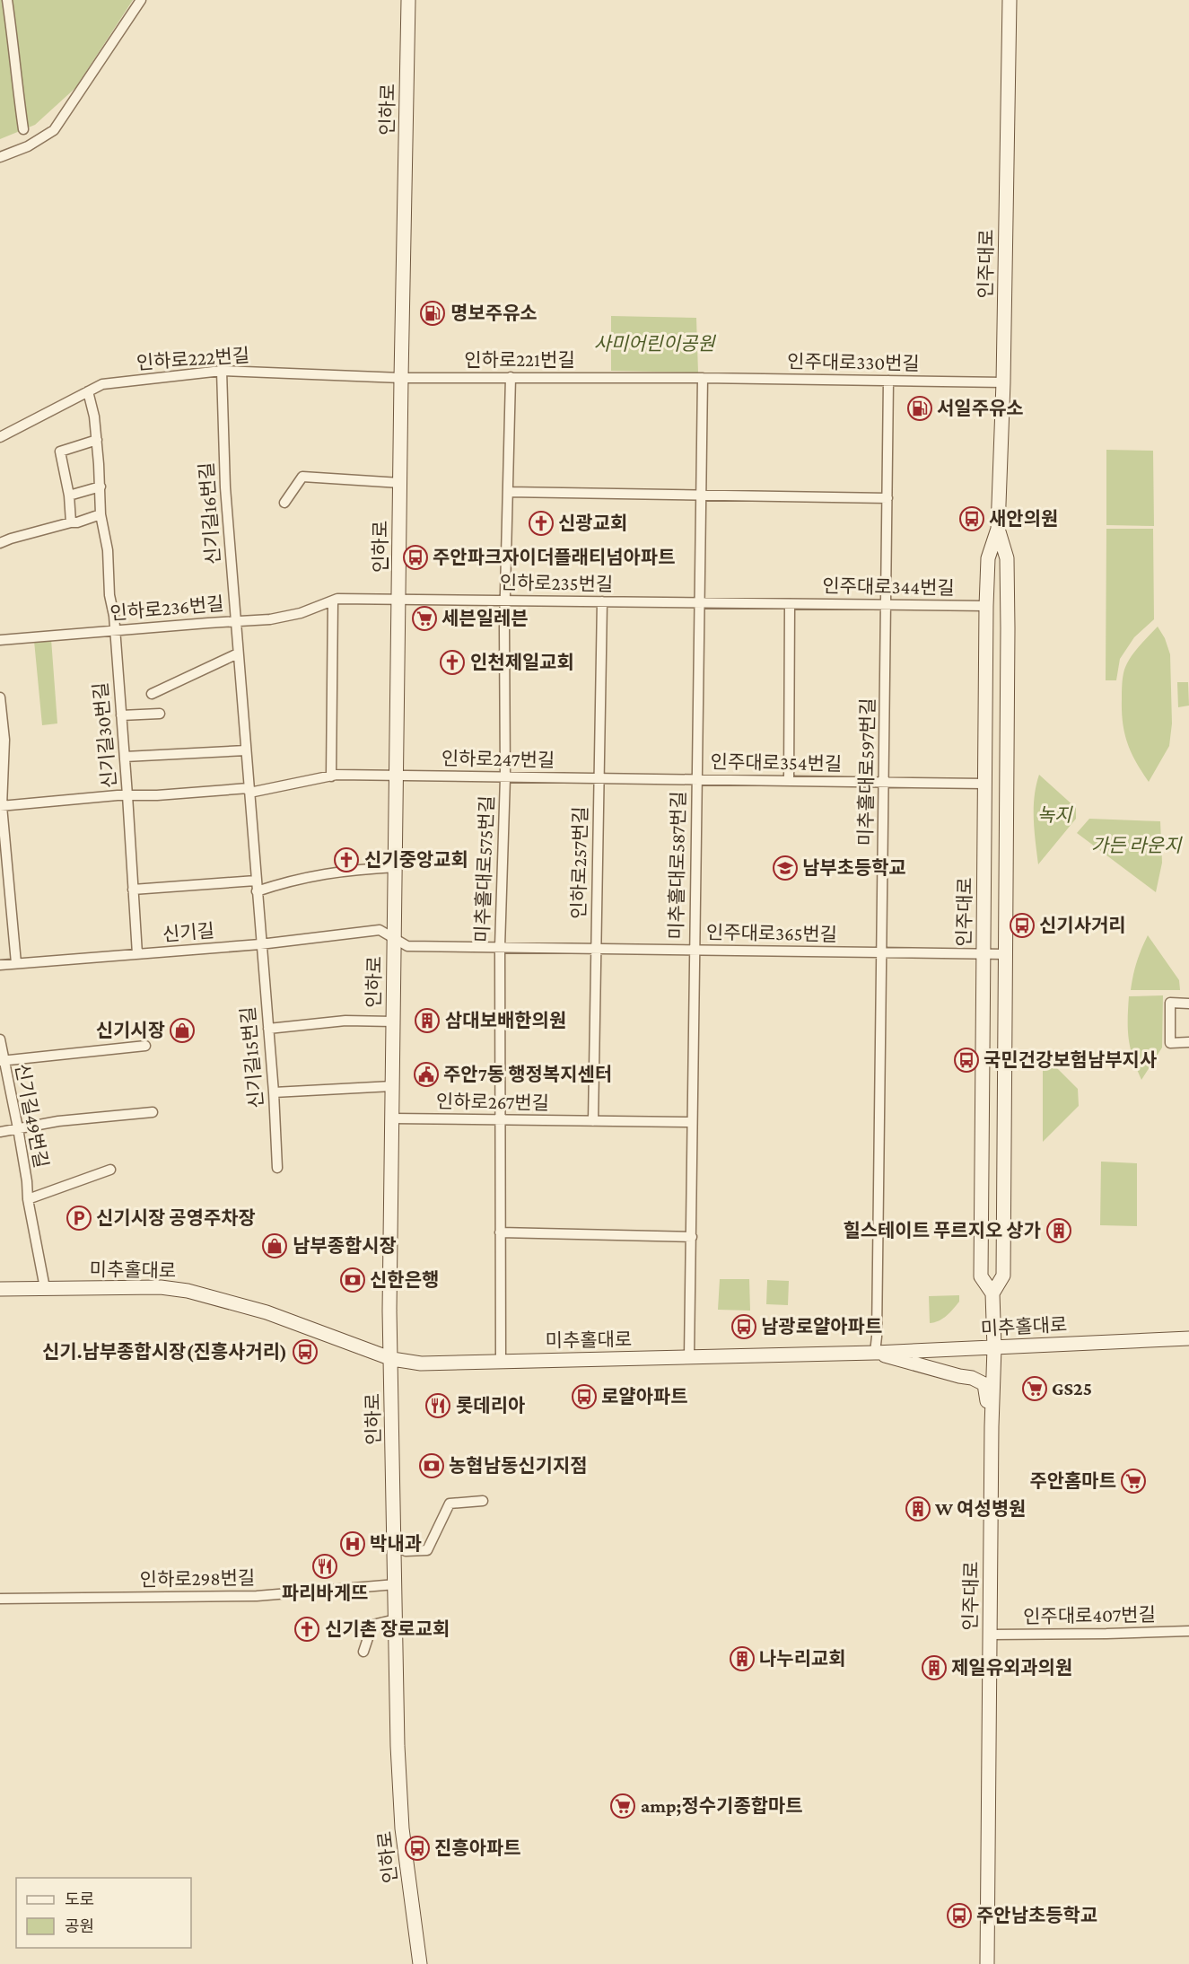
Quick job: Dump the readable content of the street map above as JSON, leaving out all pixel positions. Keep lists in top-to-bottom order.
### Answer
{
  "streets": {
    "main road": ["인하로", "인주대로", "미추홀대로"],
    "street": [
      "인하로222번길",
      "인하로221번길",
      "인주대로330번길",
      "신기길16번길",
      "인하로235번길",
      "인주대로344번길",
      "인하로236번길",
      "신기길30번길",
      "인하로247번길",
      "인주대로354번길",
      "미추홀대로597번길",
      "인하로257번길",
      "미추홀대로587번길",
      "미추홀대로575번길",
      "신기길",
      "인주대로365번길",
      "신기길15번길",
      "인하로267번길",
      "신기길49번길",
      "인하로298번길",
      "인주대로407번길"
    ]
  },
  "crossings": [
    ["인하로", "인하로222번길"],
    ["인하로", "인하로221번길"],
    ["인하로", "인하로235번길"],
    ["인하로", "인하로236번길"],
    ["인하로", "인하로247번길"],
    ["인하로", "인주대로365번길"],
    ["인하로", "인하로267번길"],
    ["인하로", "미추홀대로"],
    ["인하로", "인하로298번길"],
    ["인주대로", "인주대로330번길"],
    ["인주대로", "인주대로344번길"],
    ["인주대로", "인주대로354번길"],
    ["인주대로", "인주대로365번길"],
    ["인주대로", "미추홀대로"],
    ["인주대로", "인주대로407번길"],
    ["인하로222번길", "인하로221번길"],
    ["인하로222번길", "신기길16번길"],
    ["인하로222번길", "신기길30번길"],
    ["인하로221번길", "인주대로330번길"],
    ["인하로221번길", "미추홀대로587번길"],
    ["인하로221번길", "미추홀대로575번길"],
    ["인주대로330번길", "미추홀대로597번길"],
    ["인주대로330번길", "미추홀대로587번길"],
    ["신기길16번길", "인하로236번길"],
    ["신기길16번길", "인하로247번길"],
    ["신기길16번길", "신기길"],
    ["신기길16번길", "신기길15번길"],
    ["인하로235번길", "인주대로344번길"],
    ["인하로235번길", "인하로236번길"],
    ["인하로235번길", "미추홀대로587번길"],
    ["인하로235번길", "미추홀대로575번길"],
    ["인주대로344번길", "미추홀대로597번길"],
    ["인주대로344번길", "미추홀대로587번길"],
    ["인하로236번길", "신기길30번길"],
    ["신기길30번길", "인하로247번길"],
    ["신기길30번길", "신기길"],
    ["인하로247번길", "인주대로354번길"],
    ["인하로247번길", "인하로257번길"],
    ["인하로247번길", "미추홀대로587번길"],
    ["인하로247번길", "미추홀대로575번길"],
    ["인주대로354번길", "미추홀대로597번길"],
    ["인주대로354번길", "미추홀대로587번길"],
    ["미추홀대로597번길", "인주대로365번길"],
    ["미추홀대로597번길", "미추홀대로"],
    ["인하로257번길", "인주대로365번길"],
    ["미추홀대로587번길", "인주대로365번길"],
    ["미추홀대로587번길", "인하로267번길"],
    ["미추홀대로587번길", "미추홀대로"],
    ["미추홀대로575번길", "인주대로365번길"],
    ["미추홀대로575번길", "인하로267번길"],
    ["미추홀대로575번길", "미추홀대로"],
    ["신기길", "인주대로365번길"],
    ["신기길", "신기길15번길"],
    ["신기길49번길", "미추홀대로"]
  ],
  "parks": ["사미어린이공원", "녹지", "가든 라운지"],
  "places": {
    "fuel station": ["명보주유소", "서일주유소"],
    "bus stop": [
      "새안의원",
      "주안파크자이더플래티넘아파트",
      "신기사거리",
      "국민건강보험남부지사",
      "남광로얄아파트",
      "신기.남부종합시장(진흥사거리)",
      "로얄아파트",
      "진흥아파트",
      "주안남초등학교"
    ],
    "church": [
      "신광교회",
      "인천제일교회",
      "신기중앙교회",
      "신기촌 장로교회"
    ],
    "supermarket": [
      "세븐일레븐",
      "GS25",
      "주안홈마트",
      "amp;정수기종합마트"
    ],
    "school or university": ["남부초등학교"],
    "building": [
      "삼대보배한의원",
      "힐스테이트 푸르지오 상가",
      "W 여성병원",
      "나누리교회",
      "제일유외과의원"
    ],
    "shop": ["신기시장", "남부종합시장"],
    "public building": ["주안7동 행정복지센터"],
    "parking": ["신기시장 공영주차장"],
    "bank": ["신한은행", "농협남동신기지점"],
    "restaurant": ["롯데리아", "파리바게뜨"],
    "hospital": ["박내과"]
  },
  "legend": ["도로", "공원"]
}
